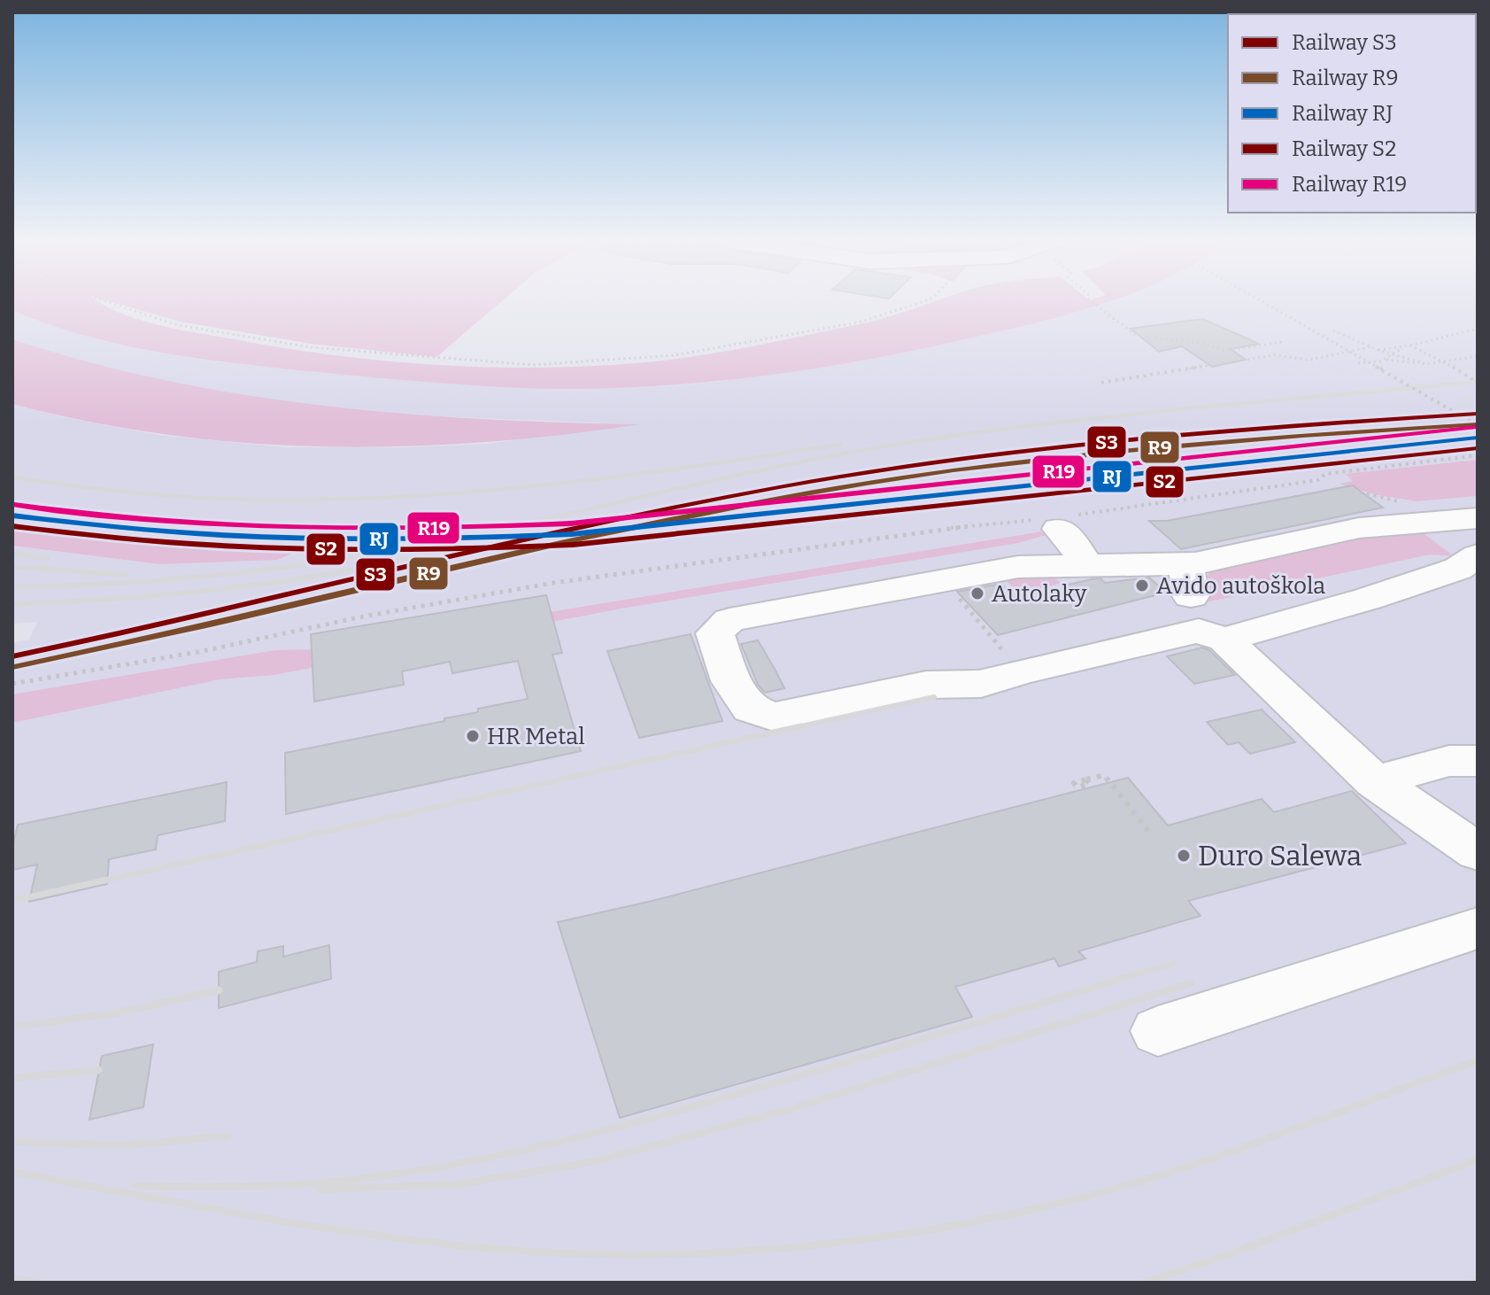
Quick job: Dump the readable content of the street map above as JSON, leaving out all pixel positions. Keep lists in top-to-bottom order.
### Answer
{
  "places": [
    "Avido autoškola",
    "Autolaky",
    "HR Metal",
    "Duro Salewa"
  ],
  "lines": [
    "rail line S3",
    "rail line R9",
    "rail line R19",
    "rail line RJ",
    "rail line S2"
  ],
  "legend": [
    "Railway S3",
    "Railway R9",
    "Railway RJ",
    "Railway S2",
    "Railway R19"
  ]
}
